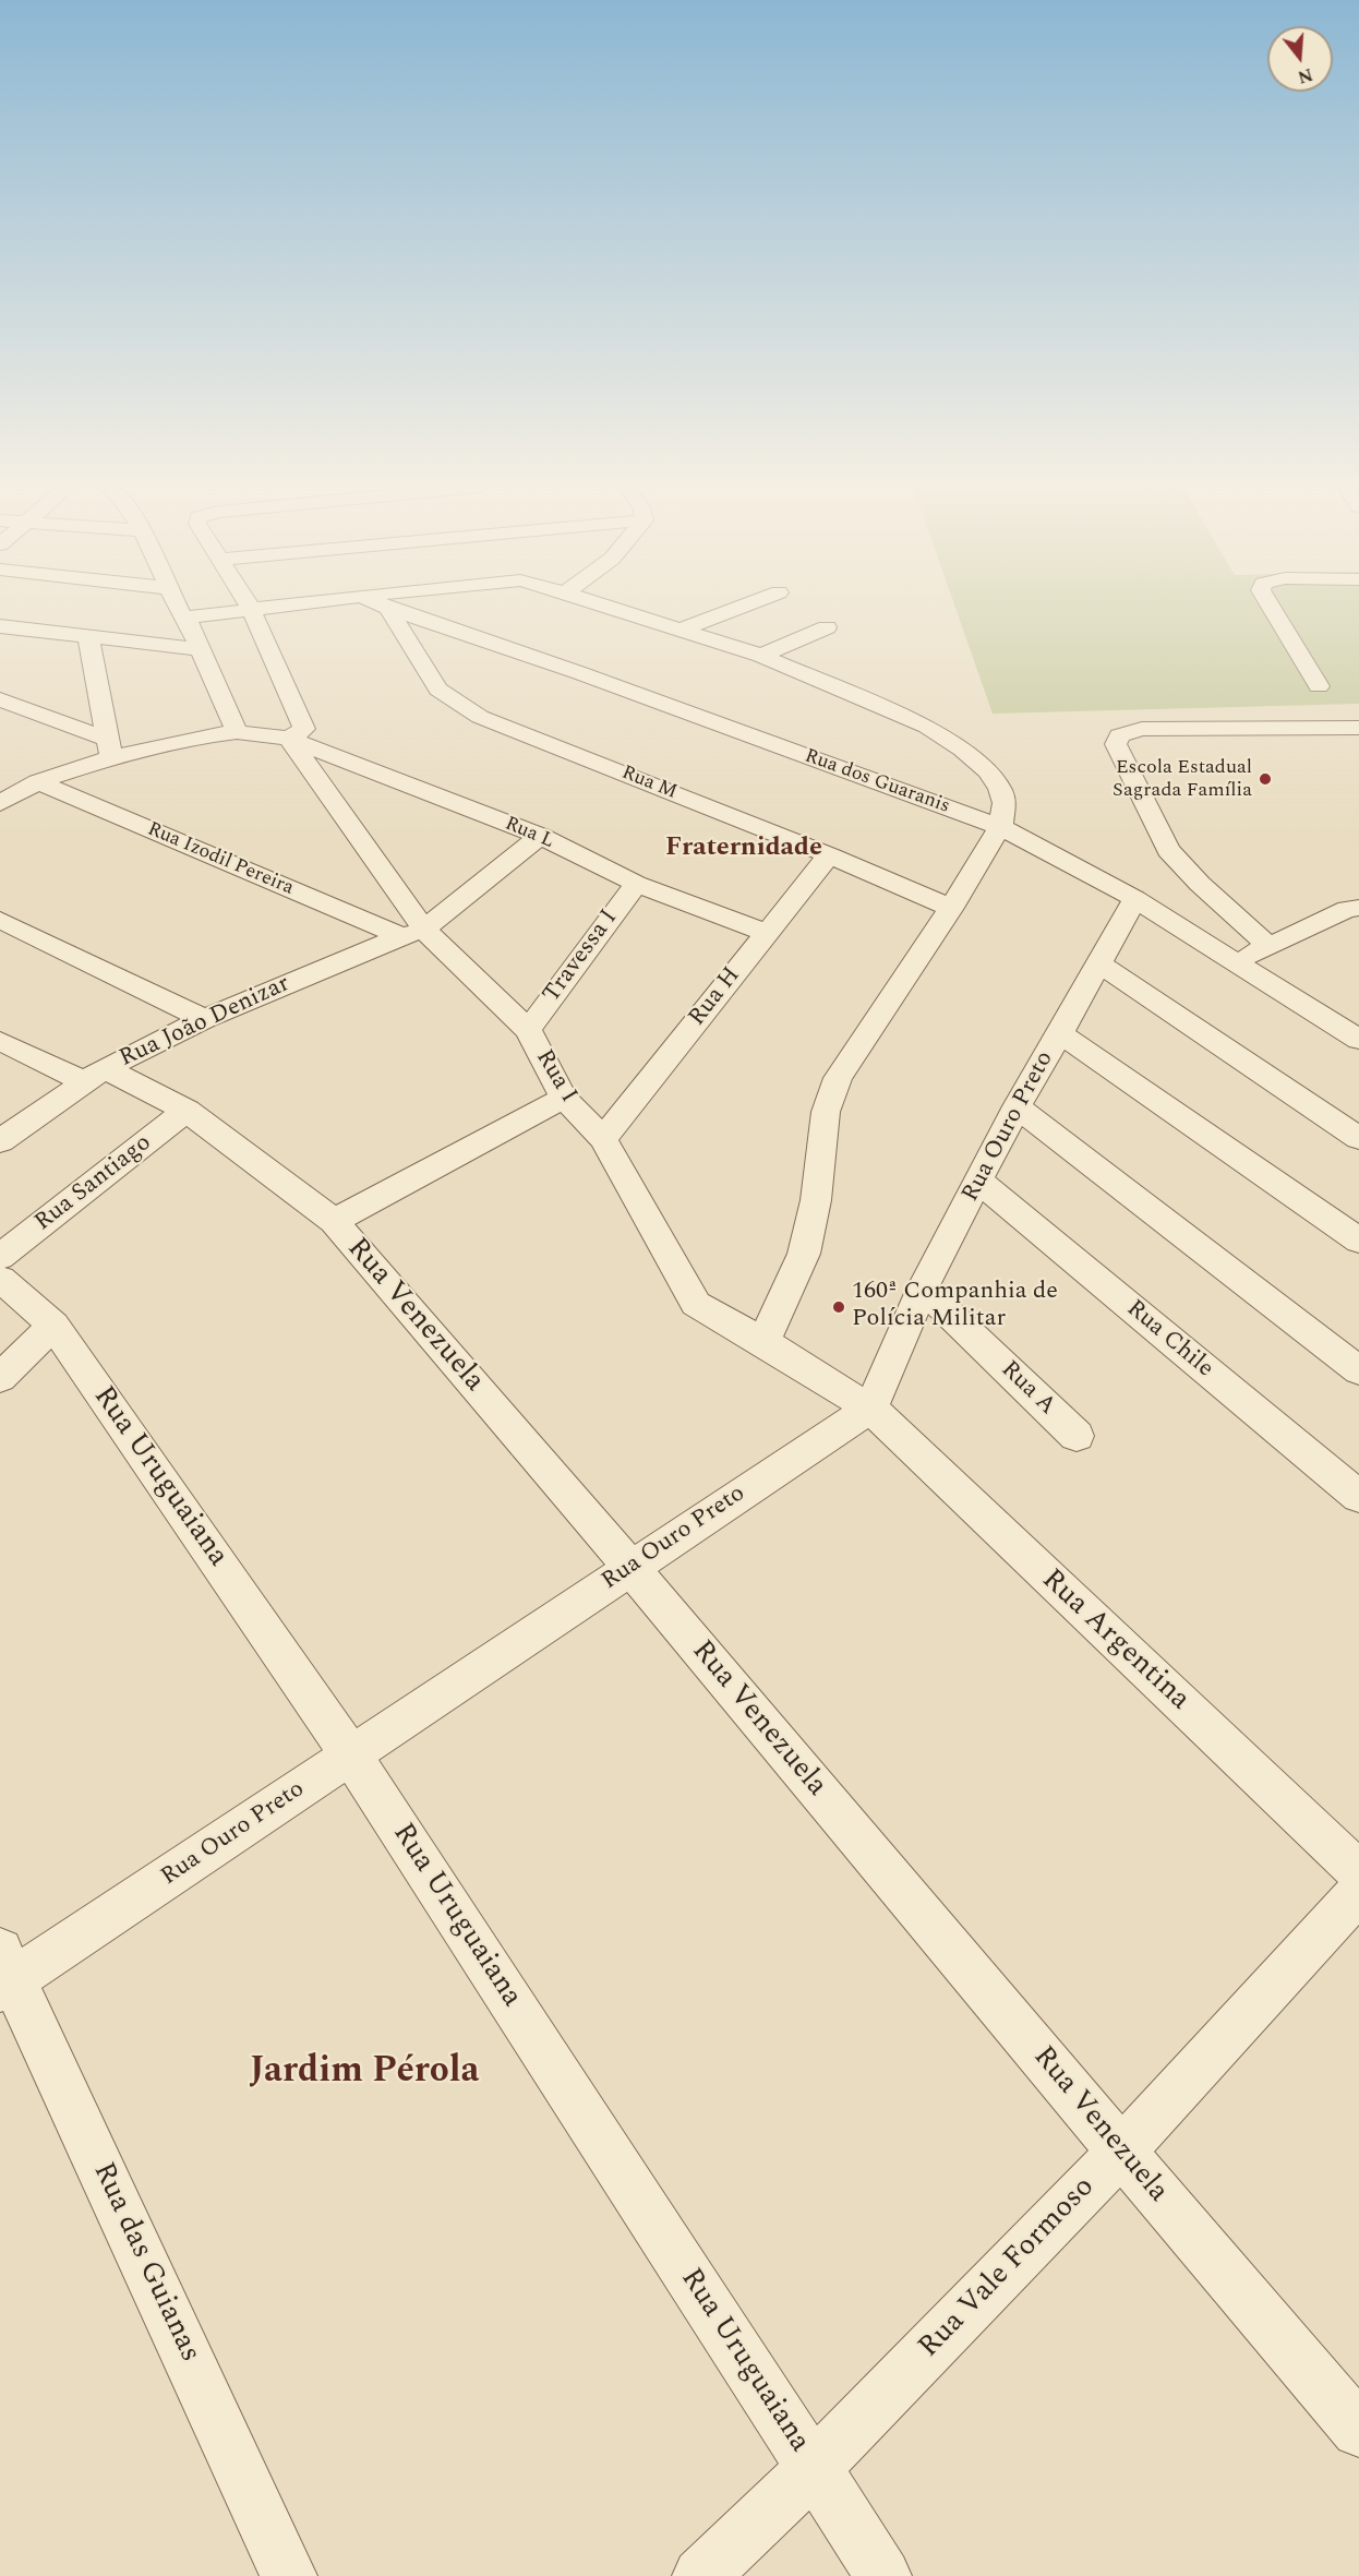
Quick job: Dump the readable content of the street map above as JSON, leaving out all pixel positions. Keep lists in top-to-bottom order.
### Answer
{
  "streets": {
    "street": [
      "Rua dos Guaranis",
      "Rua M",
      "Rua L",
      "Rua Izodil Pereira",
      "Travessa I",
      "Rua H",
      "Rua João Denizar",
      "Rua I",
      "Rua Ouro Preto",
      "Rua Santiago",
      "Rua Venezuela",
      "Rua Chile",
      "Rua A",
      "Rua Uruguaiana",
      "Rua Argentina",
      "Rua das Guianas",
      "Rua Vale Formoso"
    ]
  },
  "crossings": [
    ["Rua dos Guaranis", "Rua M"],
    ["Rua dos Guaranis", "Rua Ouro Preto"],
    ["Rua M", "Rua H"],
    ["Rua L", "Rua Izodil Pereira"],
    ["Rua L", "Travessa I"],
    ["Rua L", "Rua H"],
    ["Rua L", "Rua João Denizar"],
    ["Rua L", "Rua I"],
    ["Rua Izodil Pereira", "Rua João Denizar"],
    ["Rua Izodil Pereira", "Rua I"],
    ["Travessa I", "Rua I"],
    ["Rua H", "Rua I"],
    ["Rua João Denizar", "Rua I"],
    ["Rua João Denizar", "Rua Venezuela"],
    ["Rua I", "Rua Ouro Preto"],
    ["Rua I", "Rua Argentina"],
    ["Rua Ouro Preto", "Rua Venezuela"],
    ["Rua Ouro Preto", "Rua Chile"],
    ["Rua Ouro Preto", "Rua A"],
    ["Rua Ouro Preto", "Rua Uruguaiana"],
    ["Rua Ouro Preto", "Rua Argentina"],
    ["Rua Ouro Preto", "Rua das Guianas"],
    ["Rua Santiago", "Rua Venezuela"],
    ["Rua Venezuela", "Rua Vale Formoso"],
    ["Rua Uruguaiana", "Rua Vale Formoso"]
  ],
  "districts": ["Fraternidade", "Jardim Pérola"],
  "places": ["Escola Estadual Sagrada Família", "160ª Companhia de Polícia Militar"],
  "north": "bottom"
}
